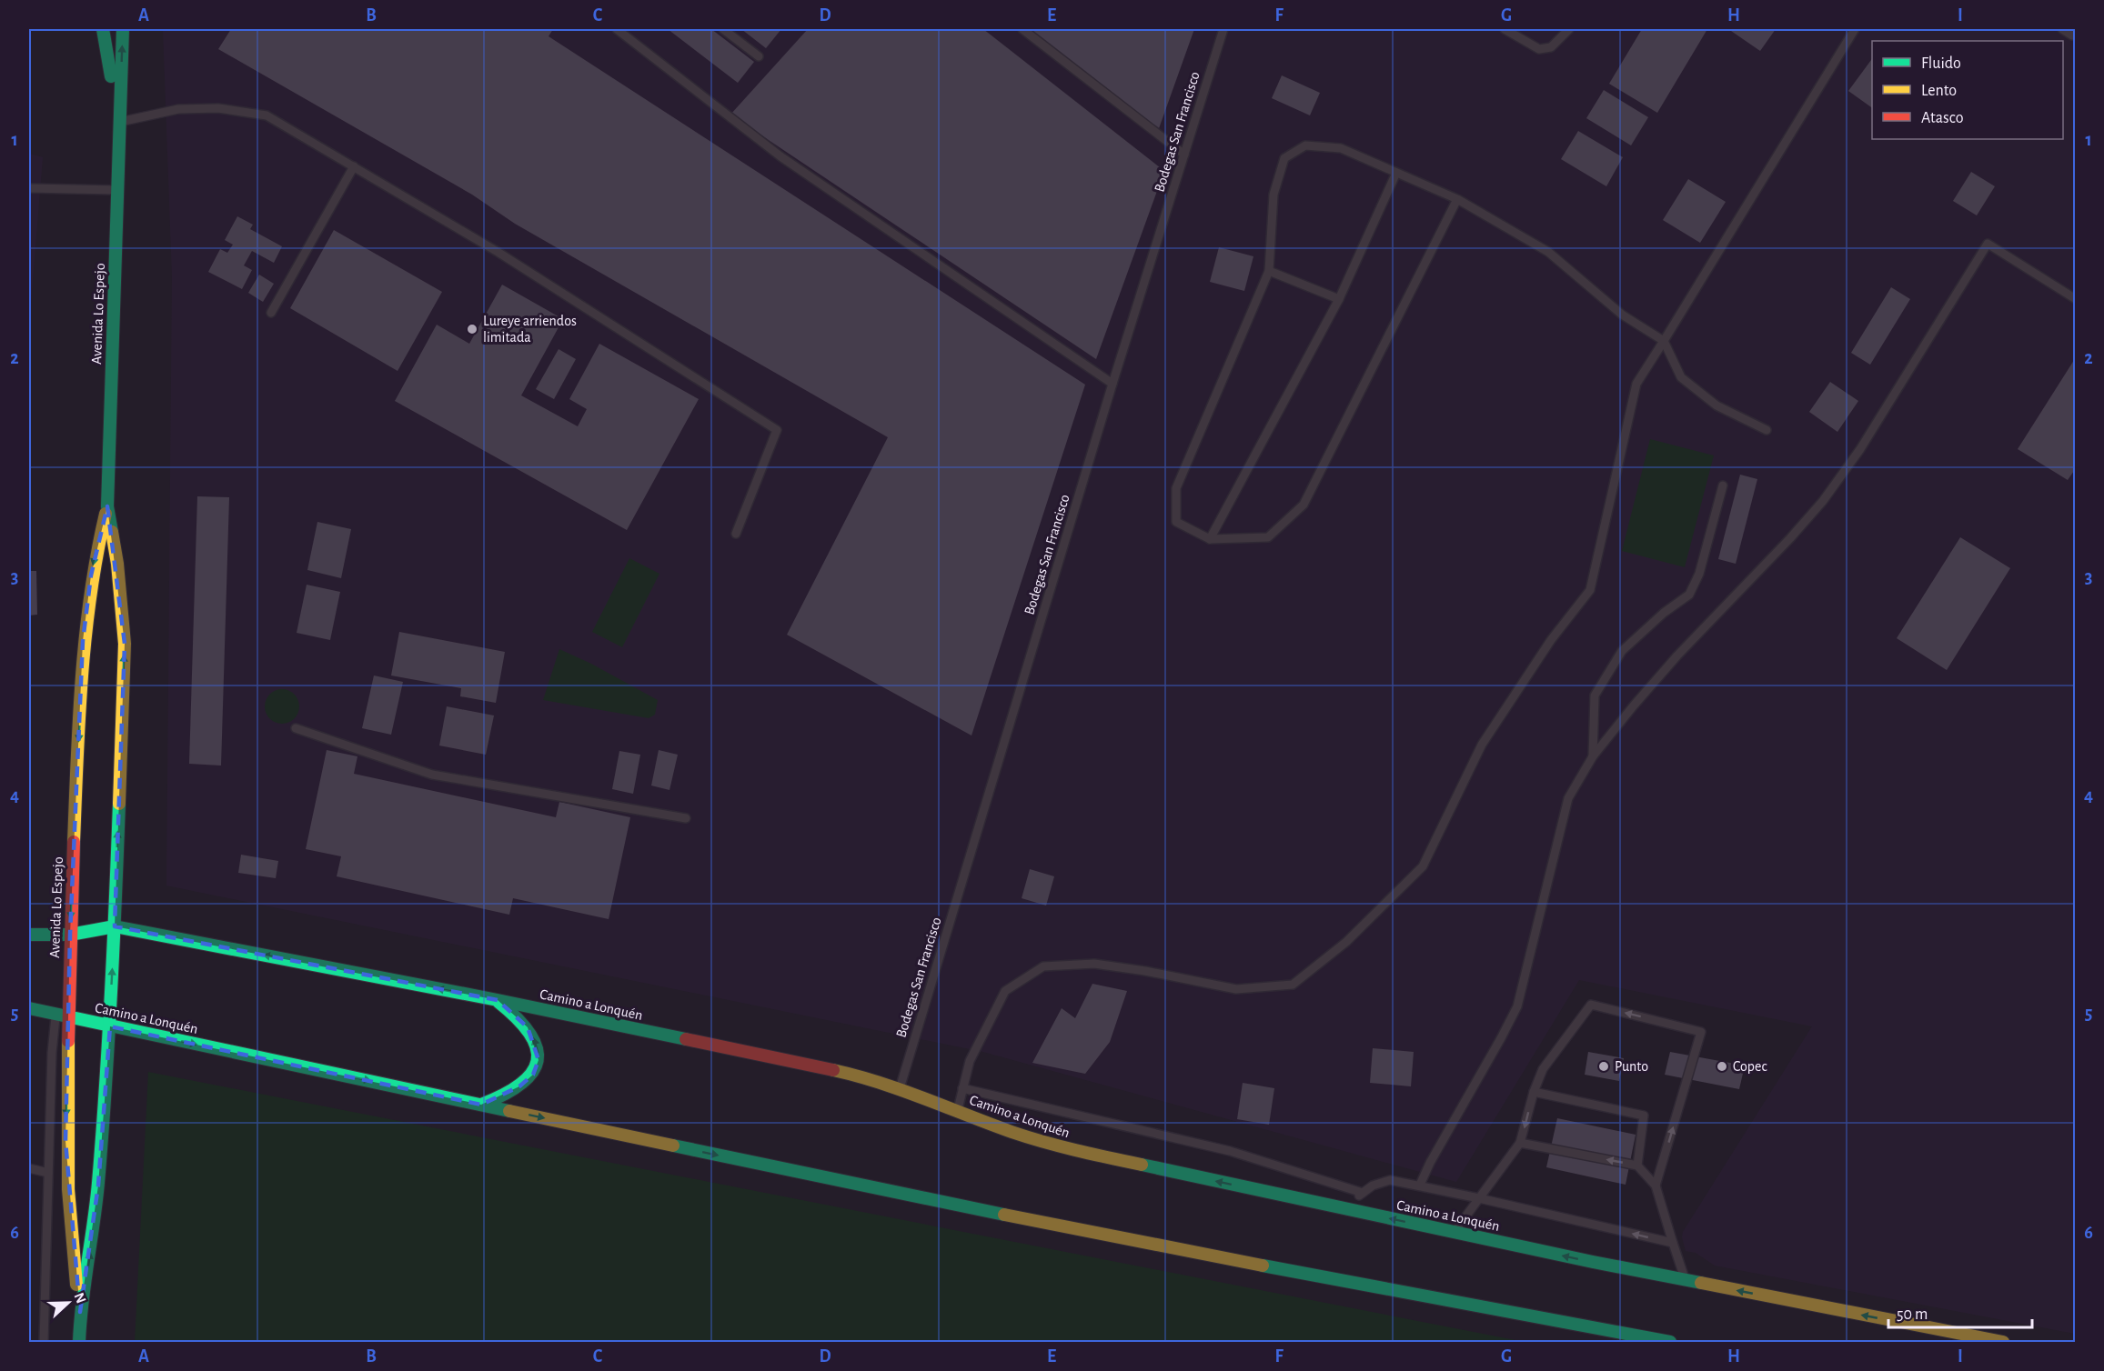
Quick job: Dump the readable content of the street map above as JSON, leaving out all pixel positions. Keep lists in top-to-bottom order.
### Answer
{
  "streets": {
    "main road": ["Avenida Lo Espejo", "Camino a Lonquén"],
    "lane": ["Bodegas San Francisco"]
  },
  "crossings": [
    ["Bodegas San Francisco", "Camino a Lonquén"],
    ["Avenida Lo Espejo", "Camino a Lonquén"]
  ],
  "places": ["Lureye arriendos limitada", "Punto", "Copec"],
  "legend": ["Fluido", "Lento", "Atasco"],
  "scale_bar": "50 m",
  "north": "right",
  "grid": {
    "columns": [
      "A",
      "B",
      "C",
      "D",
      "E",
      "F",
      "G",
      "H",
      "I"
    ],
    "rows": [
      "1",
      "2",
      "3",
      "4",
      "5",
      "6"
    ]
  }
}
